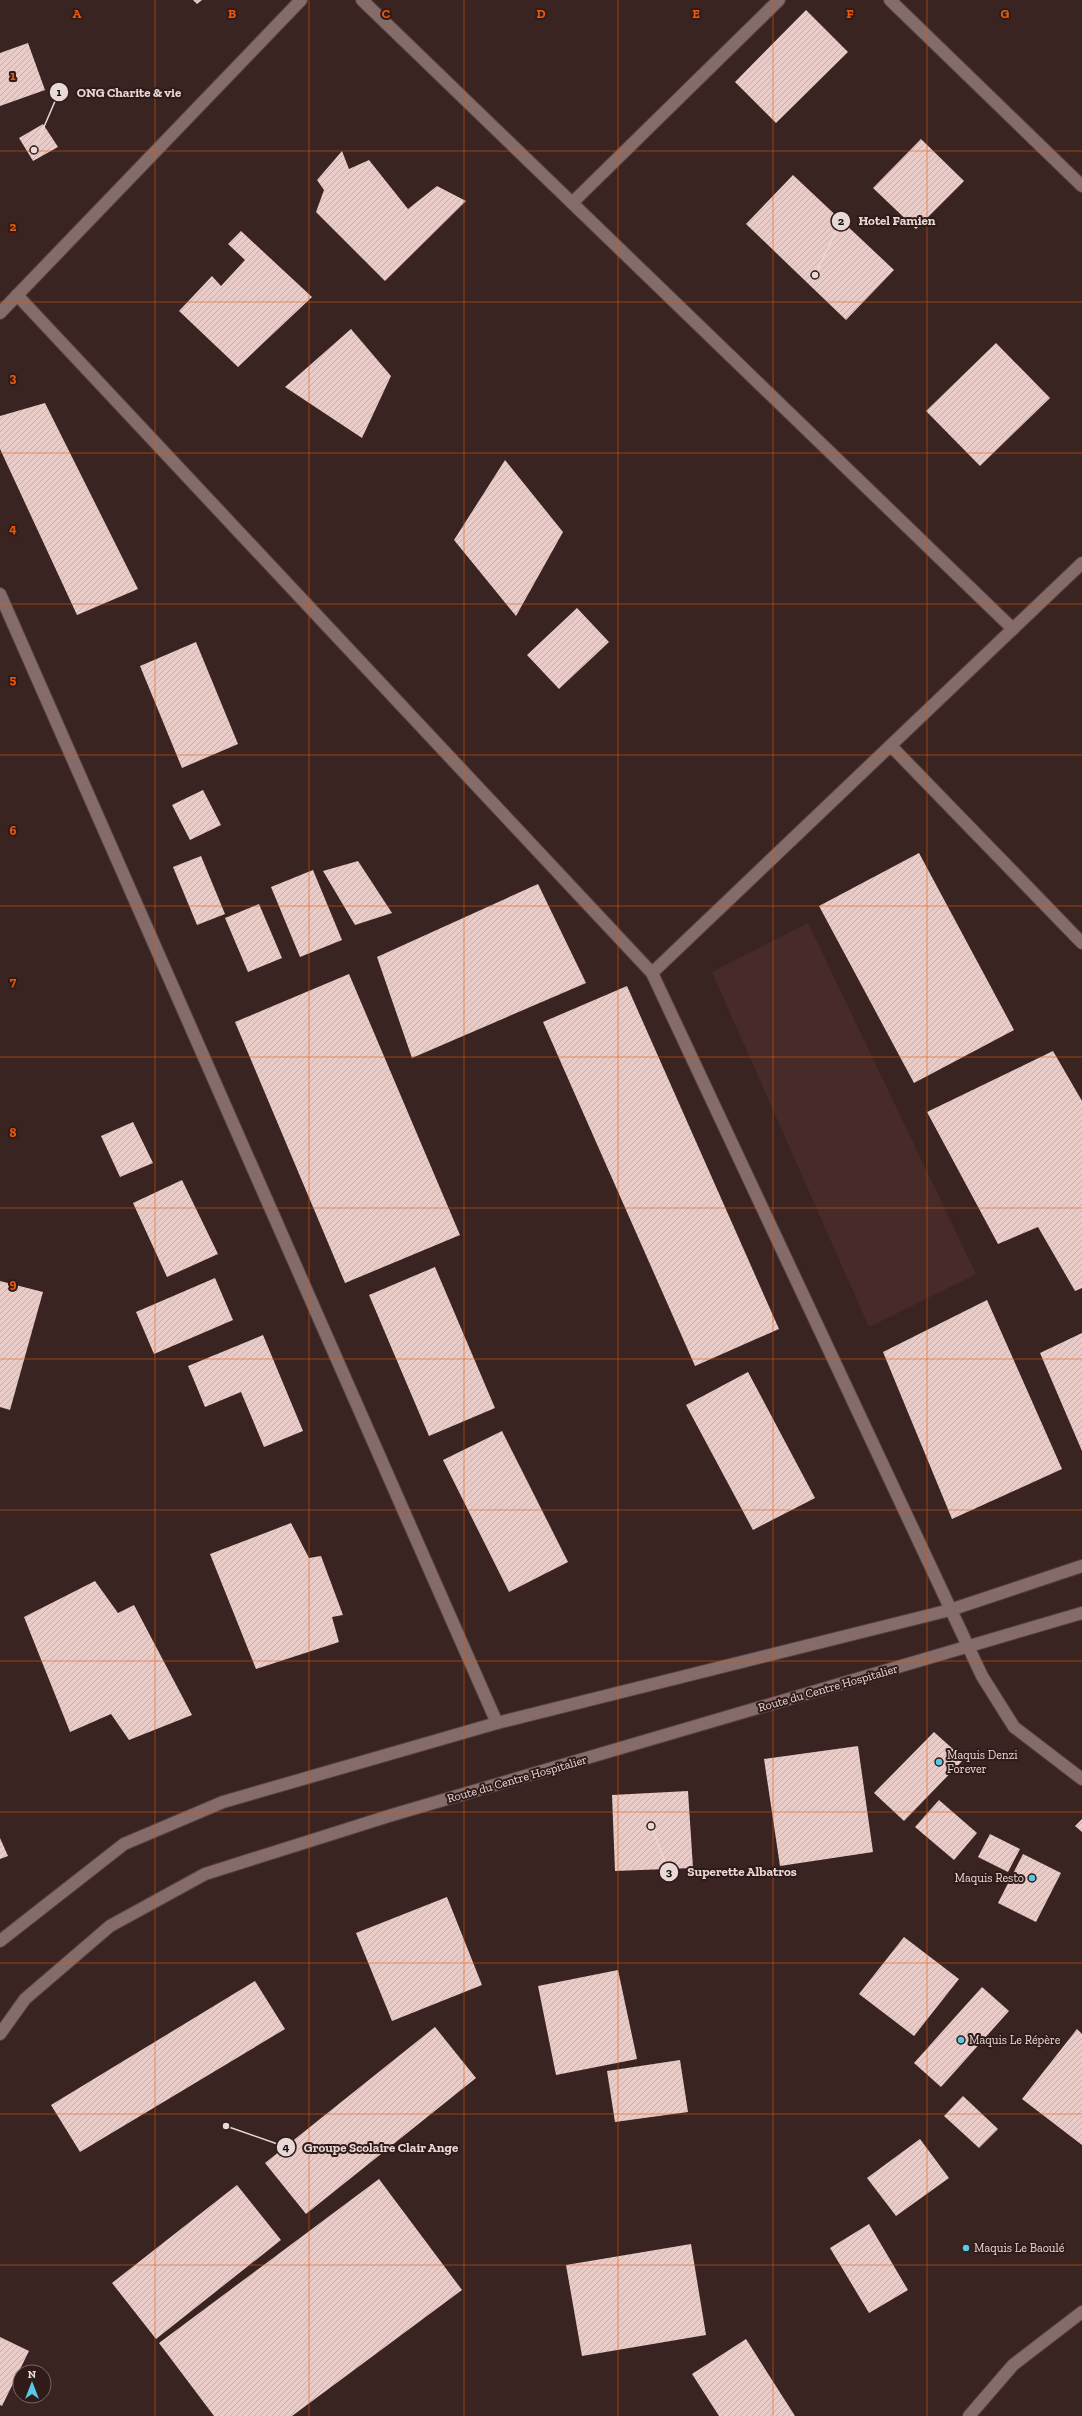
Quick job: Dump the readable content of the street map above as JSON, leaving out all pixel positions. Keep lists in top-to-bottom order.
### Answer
{
  "streets": {
    "street": ["Route du Centre Hospitalier"]
  },
  "places": [
    "ONG Charite & vie",
    "Hotel Famien",
    "Maquis Denzi Forever",
    "Superette Albatros",
    "Maquis Resto",
    "Maquis Le Répère",
    "Groupe Scolaire Clair Ange",
    "Maquis Le Baoulé"
  ],
  "north": "top",
  "grid": {
    "columns": [
      "A",
      "B",
      "C",
      "D",
      "E",
      "F",
      "G"
    ],
    "rows": [
      "1",
      "2",
      "3",
      "4",
      "5",
      "6",
      "7",
      "8",
      "9"
    ]
  }
}
